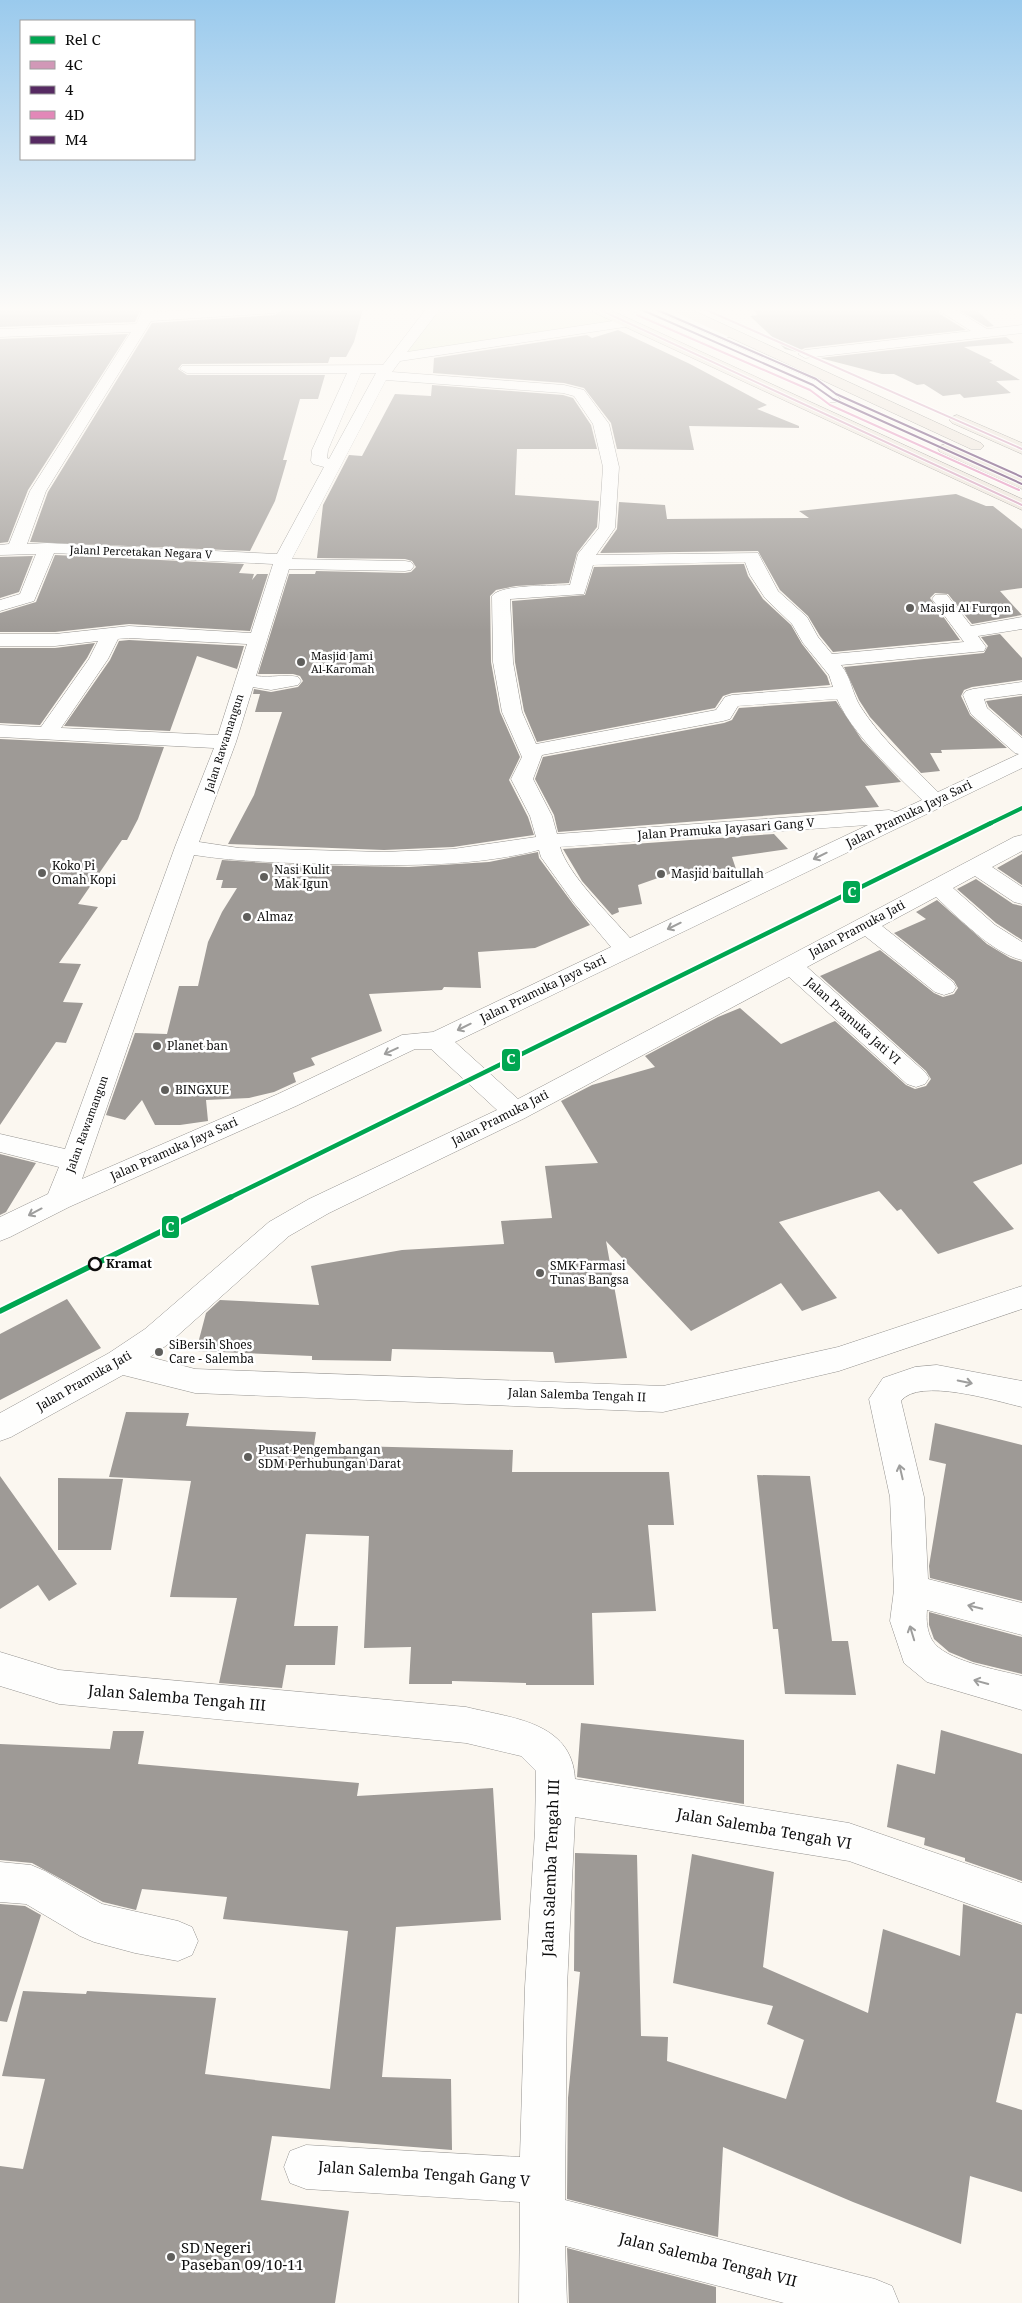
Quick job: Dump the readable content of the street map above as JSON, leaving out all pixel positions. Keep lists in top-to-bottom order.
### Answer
{
  "streets": {
    "street": [
      "Jalanl Percetakan Negara V",
      "Jalan Rawamangun",
      "Jalan Pramuka Jaya Sari",
      "Jalan Pramuka Jayasari Gang V",
      "Jalan Pramuka Jati",
      "Jalan Pramuka Jati VI",
      "Jalan Salemba Tengah II",
      "Jalan Salemba Tengah III",
      "Jalan Salemba Tengah VI",
      "Jalan Salemba Tengah Gang V",
      "Jalan Salemba Tengah VII"
    ]
  },
  "crossings": [
    ["Jalanl Percetakan Negara V", "Jalan Rawamangun"],
    ["Jalan Rawamangun", "Jalan Pramuka Jaya Sari"],
    ["Jalan Rawamangun", "Jalan Pramuka Jayasari Gang V"],
    ["Jalan Pramuka Jaya Sari", "Jalan Pramuka Jayasari Gang V"],
    ["Jalan Pramuka Jati", "Jalan Pramuka Jati VI"],
    ["Jalan Pramuka Jati", "Jalan Salemba Tengah II"],
    ["Jalan Salemba Tengah III", "Jalan Salemba Tengah VI"],
    ["Jalan Salemba Tengah III", "Jalan Salemba Tengah Gang V"],
    ["Jalan Salemba Tengah III", "Jalan Salemba Tengah VII"],
    ["Jalan Salemba Tengah Gang V", "Jalan Salemba Tengah VII"]
  ],
  "places": [
    "Masjid Al Furqon",
    "Masjid Jami Al-Karomah",
    "Koko Pi Omah Kopi",
    "Masjid baitullah",
    "Nasi Kulit Mak Igun",
    "Almaz",
    "Planet ban",
    "BINGXUE",
    "Kramat",
    "SMK Farmasi Tunas Bangsa",
    "SiBersih Shoes Care - Salemba",
    "Pusat Pengembangan SDM Perhubungan Darat",
    "SD Negeri Paseban 09/10-11"
  ],
  "lines": [
    "transit line 4C",
    "transit line 4",
    "transit line 4D",
    "transit line M4",
    "rail line C"
  ],
  "legend": [
    "Rel C",
    "4C",
    "4",
    "4D",
    "M4"
  ]
}
